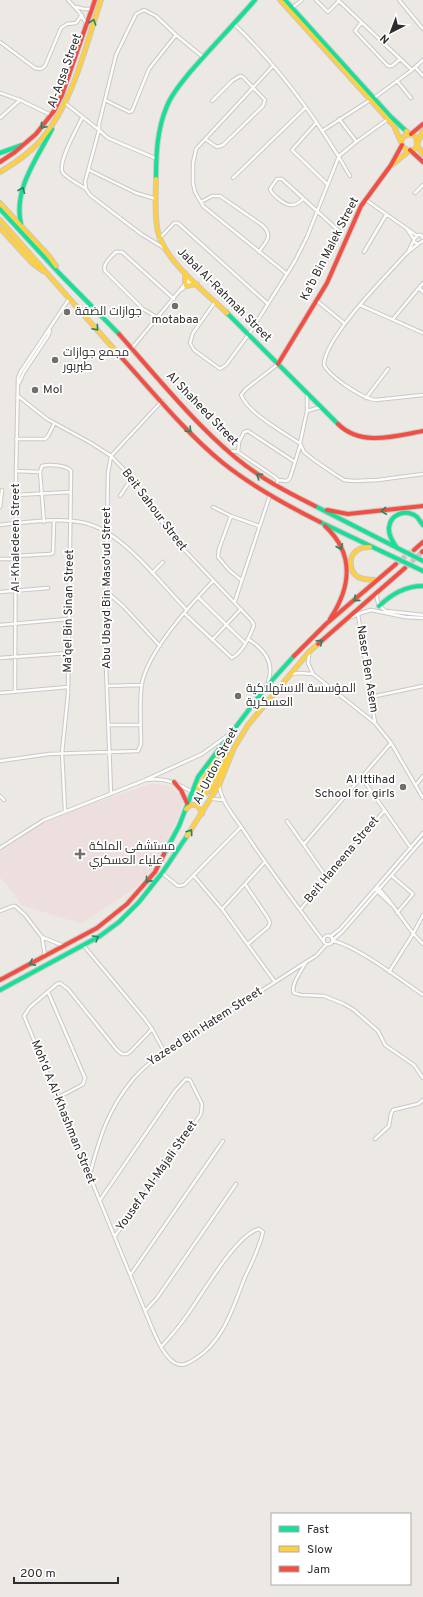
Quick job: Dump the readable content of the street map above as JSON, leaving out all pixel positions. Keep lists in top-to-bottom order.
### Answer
{
  "streets": {
    "main road": [
      "Al-Aqsa Street",
      "Ka’b Bin Malek Street",
      "Jabal Al-Rahmah Street",
      "Al Shaheed Street",
      "Al-Urdon Street"
    ],
    "street": [
      "Beit Sahour Street",
      "Al-Khaledeen Street",
      "Abu Ubayd Bin Maso'ud Street",
      "Ma’qel Bin Sinan Street",
      "Naser Ben Asem",
      "Beit Haneena Street",
      "Yazeed Bin Hatem Street",
      "Moh'd A Al-Khashman Street",
      "Yousef A Al-Majali Street"
    ]
  },
  "crossings": [
    ["Ka’b Bin Malek Street", "Jabal Al-Rahmah Street"],
    ["Al Shaheed Street", "Al-Khaledeen Street"],
    ["Beit Sahour Street", "Al-Khaledeen Street"],
    ["Beit Sahour Street", "Abu Ubayd Bin Maso'ud Street"],
    ["Al-Khaledeen Street", "Ma’qel Bin Sinan Street"],
    ["Yazeed Bin Hatem Street", "Moh'd A Al-Khashman Street"],
    ["Moh'd A Al-Khashman Street", "Yousef A Al-Majali Street"]
  ],
  "places": {
    "other": [
      "motabaa",
      "جوازات الضفة",
      "مجمع جوازات طبربور",
      "MoI",
      "المؤسسة الاستهلاكية العسكرية",
      "Al Ittihad School for girls"
    ],
    "health": ["مستشفى الملكة علياء العسكري"]
  },
  "legend": ["Fast", "Slow", "Jam"],
  "scale_bar": "200 m",
  "north": "bottom left"
}
